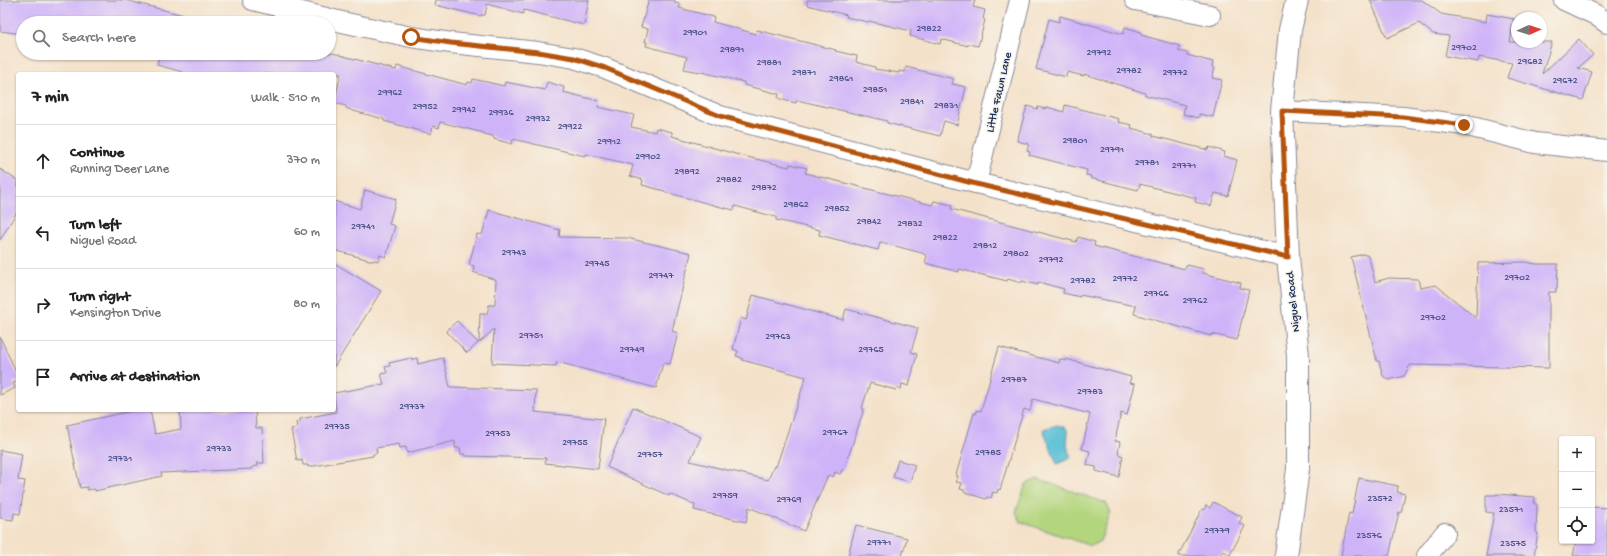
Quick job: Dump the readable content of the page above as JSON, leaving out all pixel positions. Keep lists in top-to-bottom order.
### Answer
{
  "streets": {
    "main road": ["Niguel Road"],
    "street": ["Little Fawn Lane"]
  },
  "house_numbers": [
    "29822",
    "29901",
    "29702",
    "29891",
    "29792",
    "29682",
    "29881",
    "29782",
    "29871",
    "29772",
    "29861",
    "29672",
    "29851",
    "29962",
    "29841",
    "29831",
    "29952",
    "29942",
    "29936",
    "29932",
    "29922",
    "29801",
    "29912",
    "29791",
    "29902",
    "29781",
    "29771",
    "29892",
    "29882",
    "29872",
    "29862",
    "29852",
    "29842",
    "29832",
    "29741",
    "29822",
    "29812",
    "29743",
    "29802",
    "29792",
    "29745",
    "29747",
    "29702",
    "29772",
    "29782",
    "29766",
    "29762",
    "29702",
    "29751",
    "29763",
    "29749",
    "29765",
    "29787",
    "29783",
    "29737",
    "29735",
    "29767",
    "29753",
    "29755",
    "29733",
    "29785",
    "29757",
    "29731",
    "29759",
    "23572",
    "29769",
    "23571",
    "29779",
    "23576",
    "29771",
    "23575"
  ],
  "north": "right",
  "page": {
    "search": "Search here",
    "heading": ["7 min", "Walk · 510 m"],
    "list": [
      ["Continue", "Running Deer Lane", "370 m"],
      ["Turn left", "Niguel Road", "60 m"],
      ["Turn right", "Kensington Drive", "80 m"],
      "Arrive at destination"
    ],
    "map_buttons": ["+", "−"]
  }
}
